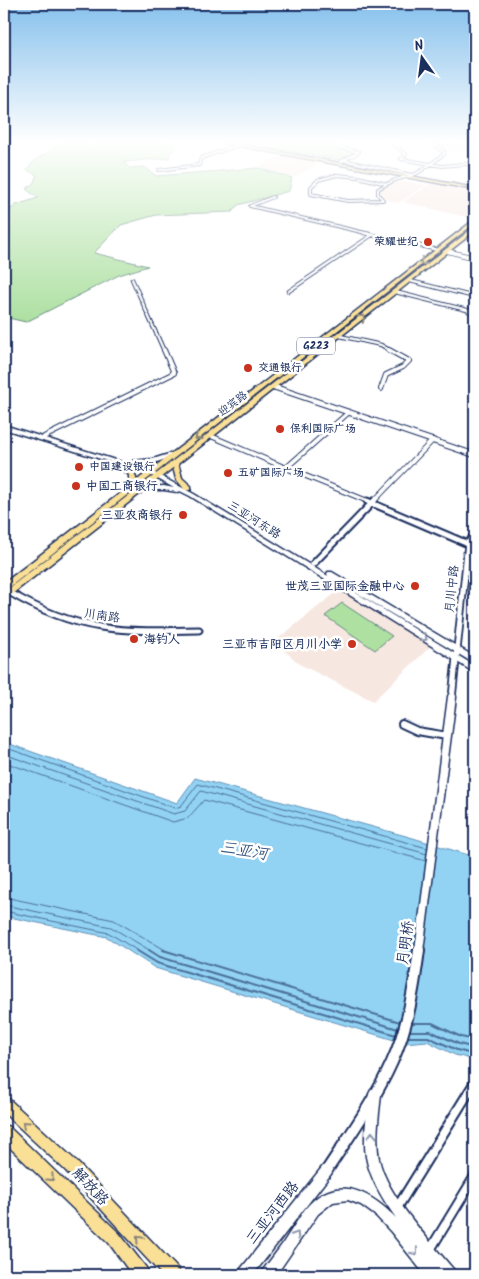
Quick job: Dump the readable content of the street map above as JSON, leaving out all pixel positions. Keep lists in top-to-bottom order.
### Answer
{
  "streets": {
    "main road": [
      "G223",
      "迎宾路",
      "三亚河东路",
      "解放路",
      "三亚河西路"
    ],
    "street": ["月川中路", "川南路", "月明桥"]
  },
  "crossings": [
    ["迎宾路", "三亚河东路"],
    ["迎宾路", "川南路"],
    ["三亚河东路", "月川中路"],
    ["月川中路", "月明桥"],
    ["月明桥", "三亚河西路"]
  ],
  "water": ["三亚河"],
  "places": [
    "荣耀世纪",
    "交通银行",
    "保利国际广场",
    "中国建设银行",
    "五矿国际广场",
    "中国工商银行",
    "三亚农商银行",
    "世茂三亚国际金融中心",
    "海钓人",
    "三亚市吉阳区月川小学"
  ],
  "north": "top"
}
